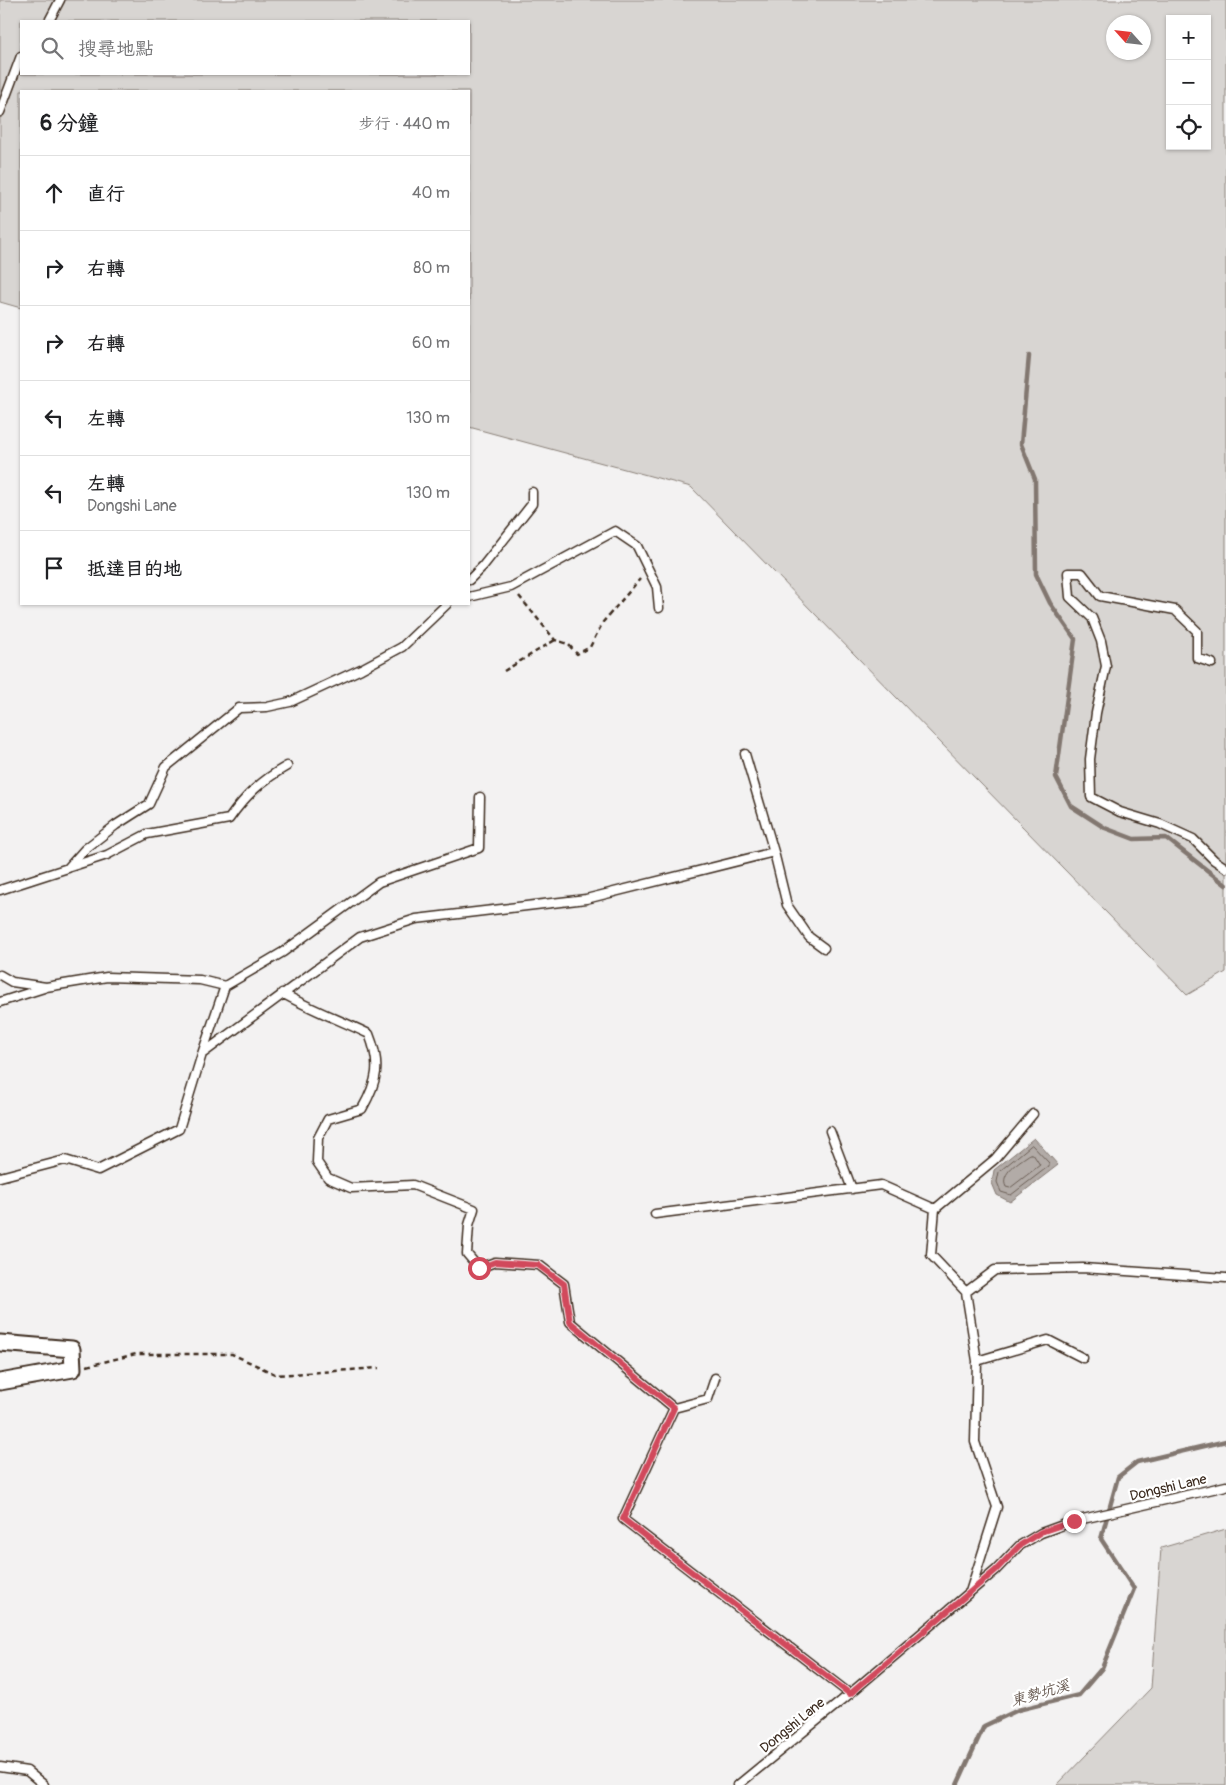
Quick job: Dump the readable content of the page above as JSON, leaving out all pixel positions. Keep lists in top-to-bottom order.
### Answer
{
  "streets": {
    "lane": ["Dongshi Lane"]
  },
  "water": ["東勢坑溪"],
  "north": "top left",
  "page": {
    "map_buttons": ["+", "−"],
    "search": "搜尋地點",
    "heading": ["6 分鐘", "步行 · 440 m"],
    "list": [
      ["直行", "40 m"],
      ["右轉", "80 m"],
      ["右轉", "60 m"],
      ["左轉", "130 m"],
      ["左轉", "Dongshi Lane", "130 m"],
      "抵達目的地"
    ]
  }
}
